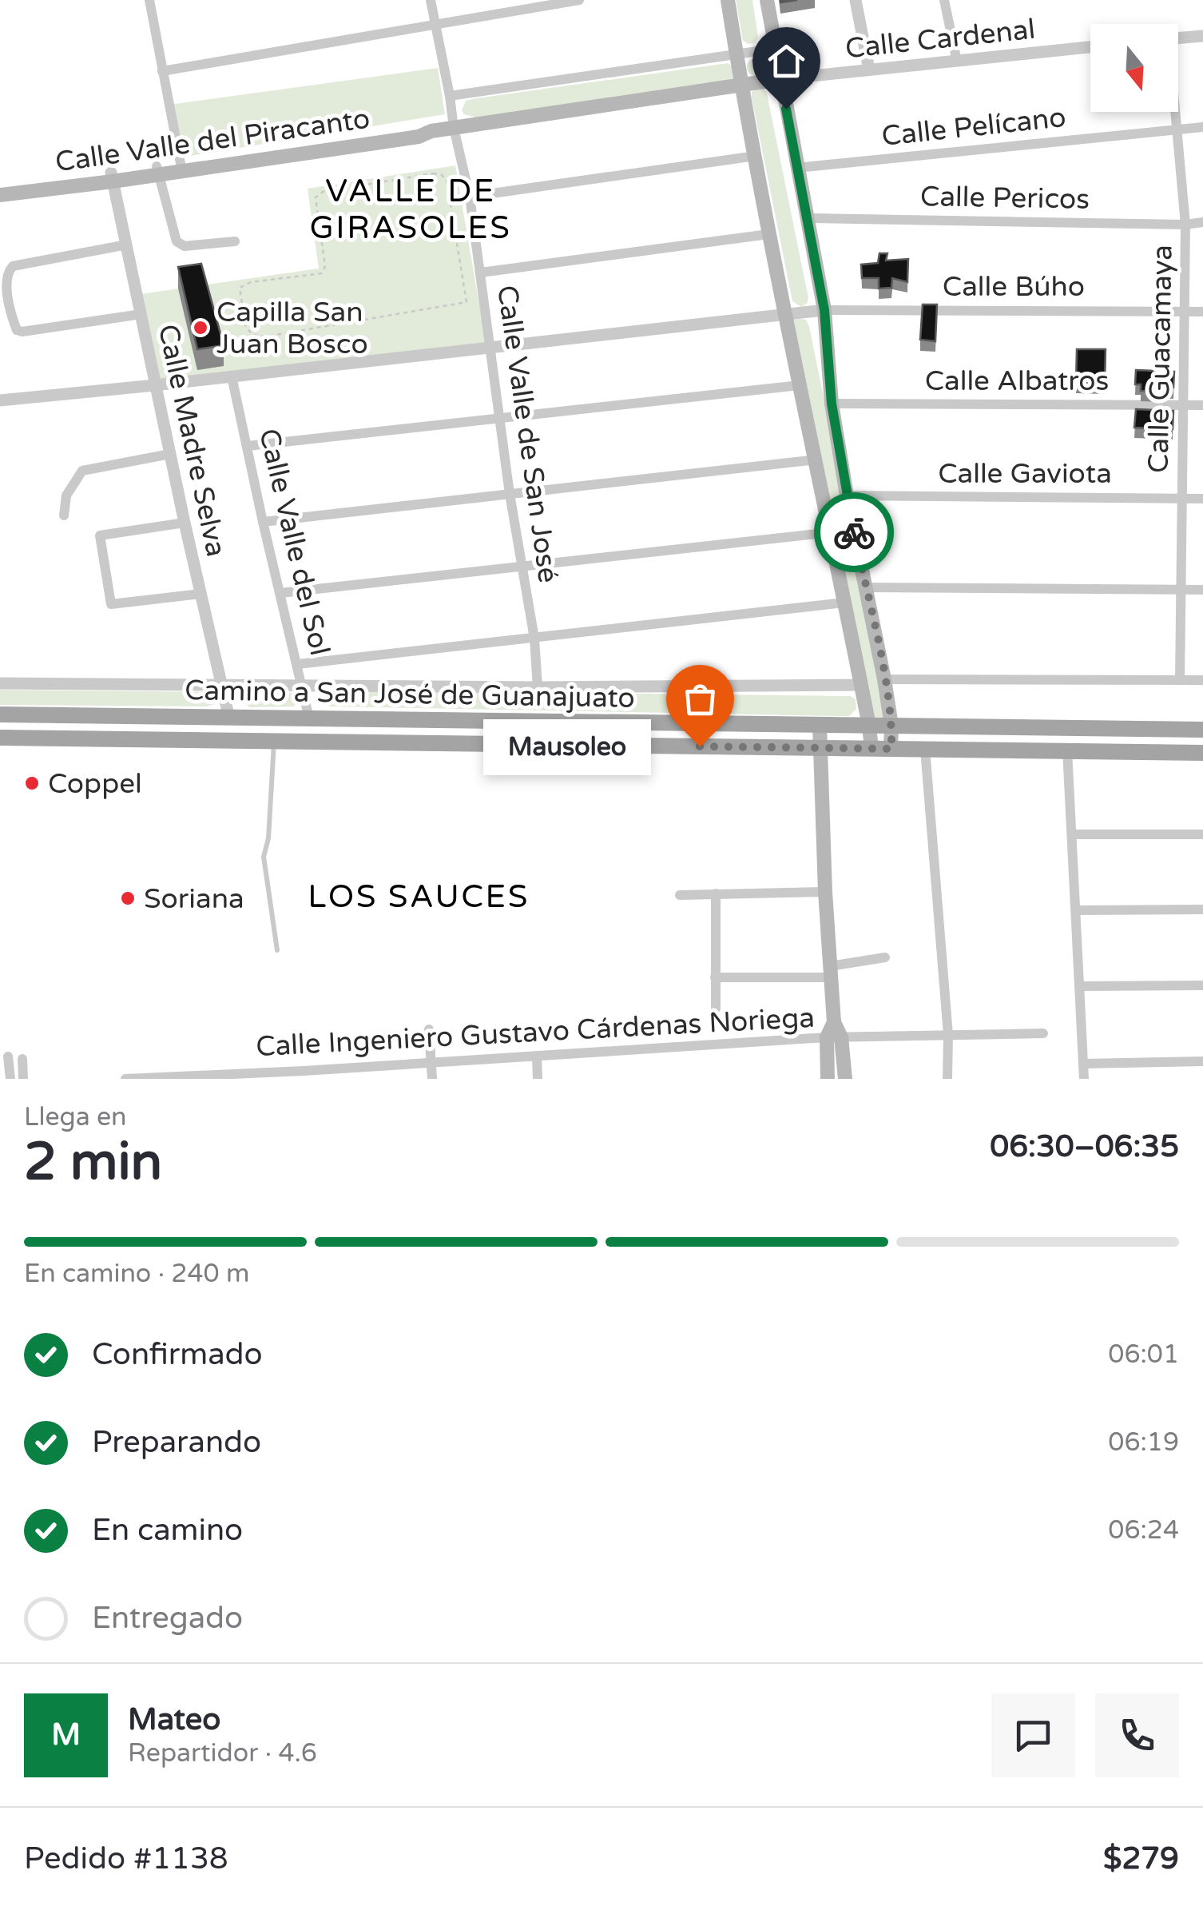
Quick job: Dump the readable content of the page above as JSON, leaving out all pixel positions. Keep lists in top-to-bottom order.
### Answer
{
  "streets": {
    "main road": ["Calle Valle del Piracanto", "Camino a San José de Guanajuato"],
    "street": [
      "Calle Cardenal",
      "Calle Pelícano",
      "Calle Pericos",
      "Calle Búho",
      "Calle Guacamaya",
      "Calle Albatros",
      "Calle Valle de San José",
      "Calle Madre Selva",
      "Calle Gaviota",
      "Calle Valle del Sol",
      "Calle Ingeniero Gustavo Cárdenas Noriega"
    ]
  },
  "crossings": [
    ["Calle Cardenal", "Calle Valle del Piracanto"],
    ["Calle Pelícano", "Calle Guacamaya"],
    ["Calle Valle del Piracanto", "Calle Valle de San José"],
    ["Calle Valle del Piracanto", "Calle Madre Selva"],
    ["Calle Pericos", "Calle Guacamaya"],
    ["Calle Búho", "Calle Guacamaya"],
    ["Calle Guacamaya", "Calle Albatros"],
    ["Calle Guacamaya", "Calle Gaviota"],
    ["Calle Madre Selva", "Camino a San José de Guanajuato"],
    ["Calle Valle del Sol", "Camino a San José de Guanajuato"]
  ],
  "districts": ["VALLE DE GIRASOLES", "LOS SAUCES"],
  "places": [
    "Capilla San Juan Bosco",
    "Mausoleo",
    "Coppel",
    "Soriana"
  ],
  "north": "bottom",
  "page": {
    "bubble": "Mausoleo",
    "heading": ["2 min", "Llega en", "06:30–06:35"],
    "panel": [
      "Mateo",
      "Repartidor · 4.6",
      "Pedido #1138",
      "$279"
    ],
    "bar": "En camino · 240 m",
    "list": [
      ["Confirmado", "06:01"],
      ["Preparando", "06:19"],
      ["En camino", "06:24"],
      "Entregado"
    ],
    "round": "M"
  }
}
